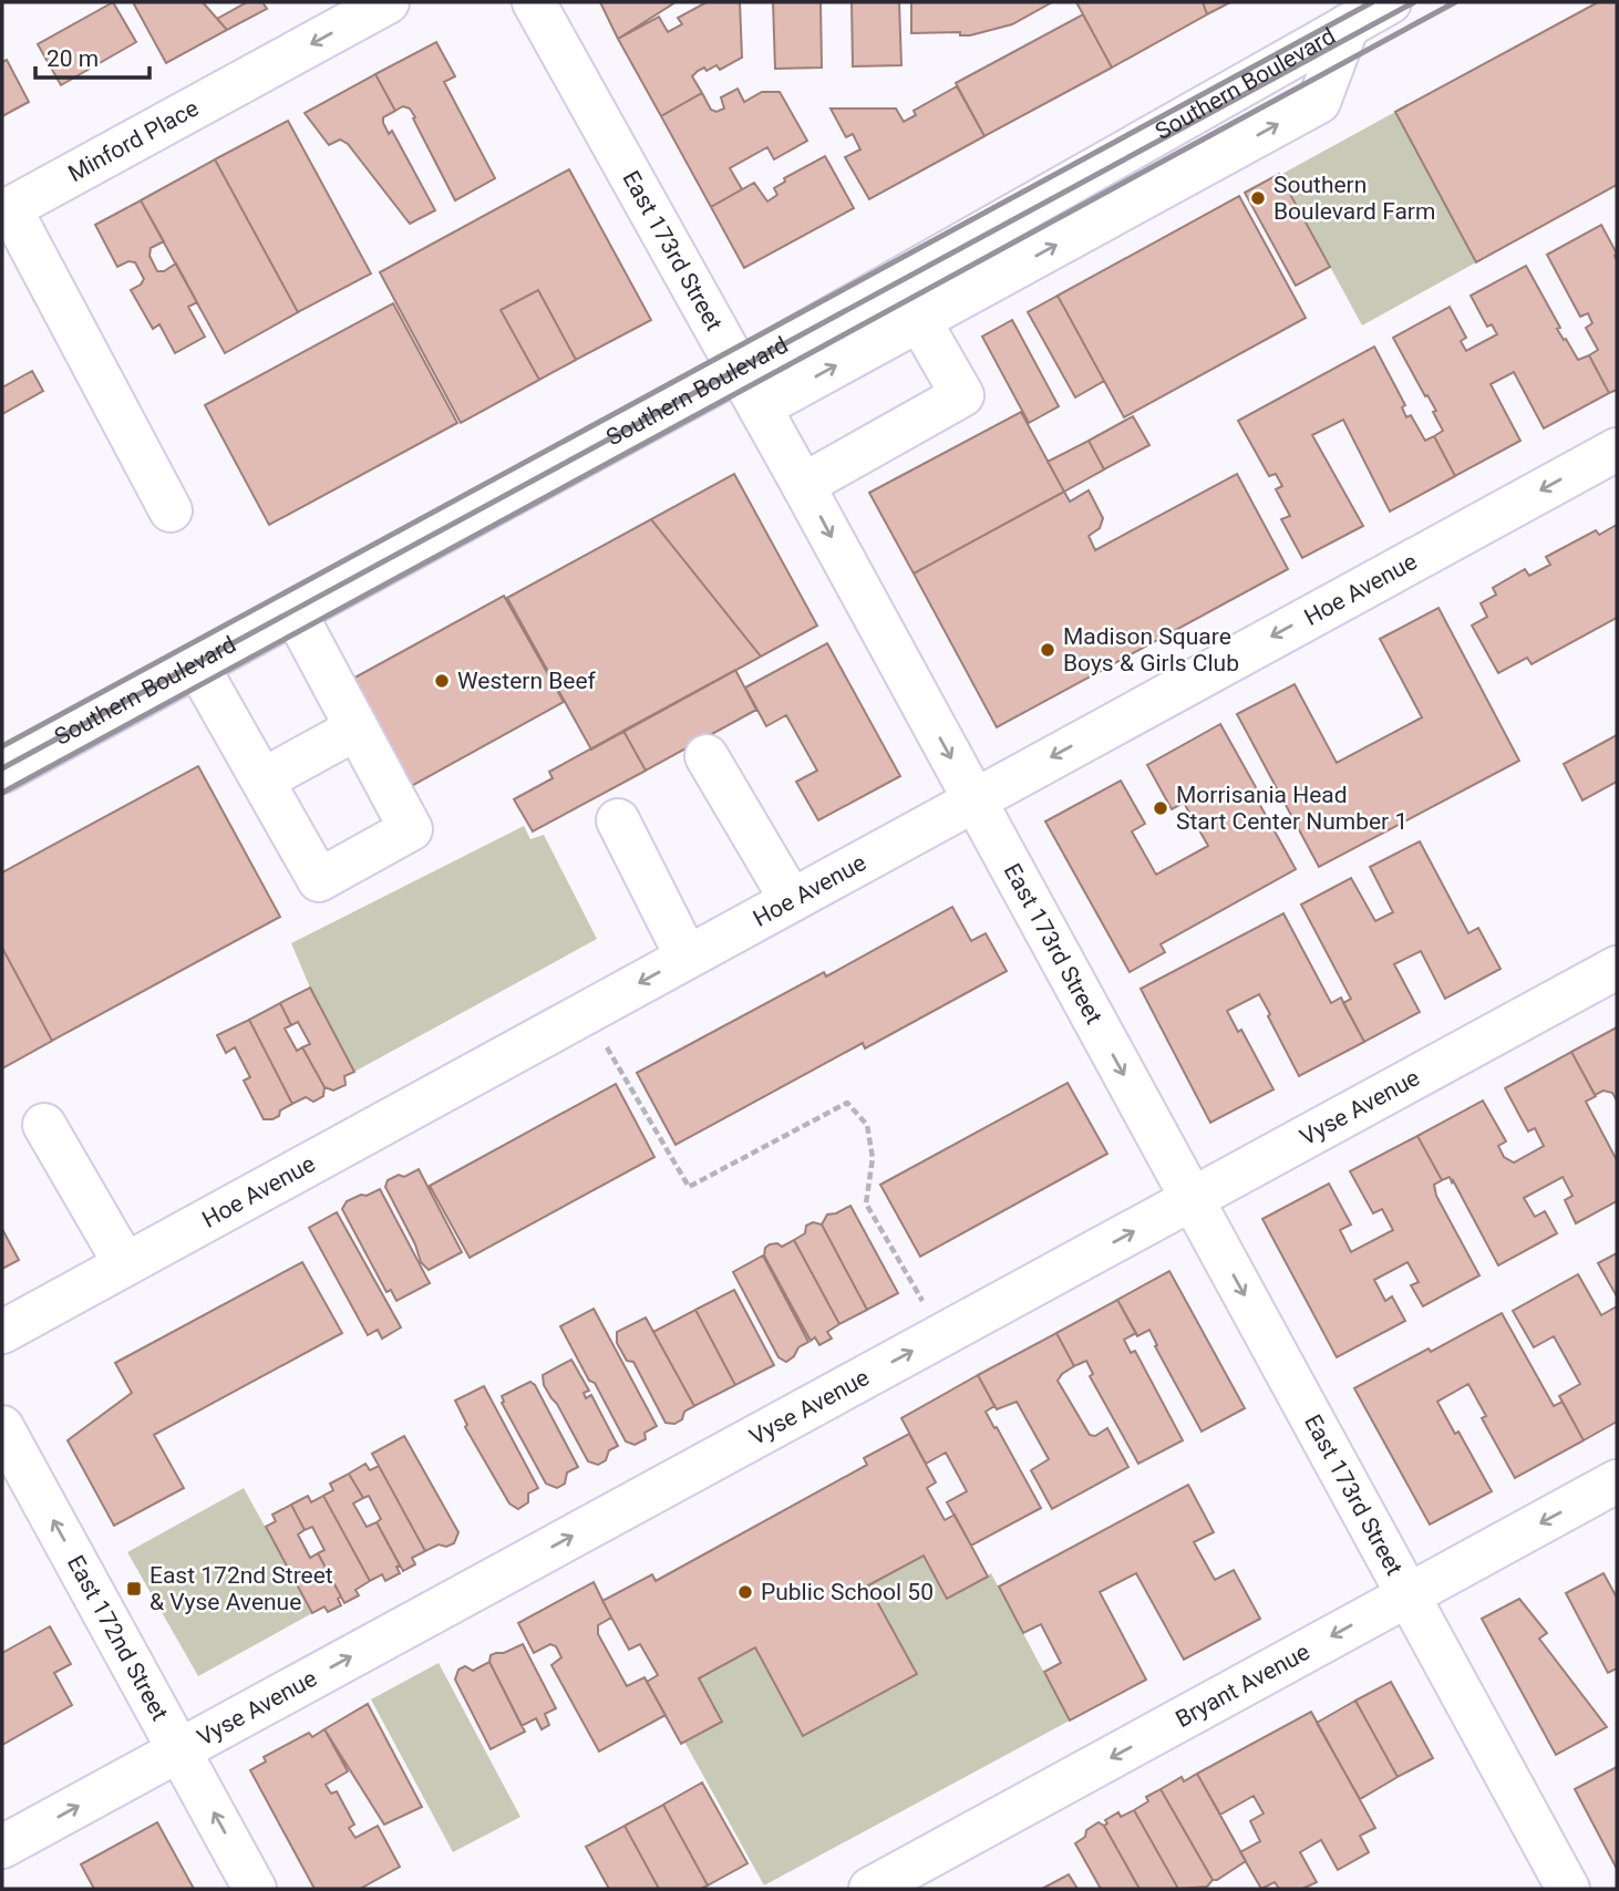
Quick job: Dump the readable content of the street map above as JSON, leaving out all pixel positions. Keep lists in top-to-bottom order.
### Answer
{
  "streets": {
    "street": [
      "Southern Boulevard",
      "Minford Place",
      "East 173rd Street",
      "Hoe Avenue",
      "Vyse Avenue",
      "East 172nd Street",
      "Bryant Avenue"
    ]
  },
  "crossings": [
    ["Southern Boulevard", "East 173rd Street"],
    ["East 173rd Street", "Hoe Avenue"],
    ["East 173rd Street", "Vyse Avenue"],
    ["East 173rd Street", "Bryant Avenue"],
    ["Vyse Avenue", "East 172nd Street"]
  ],
  "one_way": [
    "Minford Place",
    "East 173rd Street",
    "Hoe Avenue",
    "Vyse Avenue",
    "East 172nd Street",
    "Bryant Avenue"
  ],
  "places": {
    "other": [
      "Southern Boulevard Farm",
      "Madison Square Boys & Girls Club",
      "Western Beef",
      "Morrisania Head Start Center Number 1",
      "Public School 50"
    ],
    "transit": ["East 172nd Street & Vyse Avenue"]
  },
  "scale_bar": "20 m"
}
